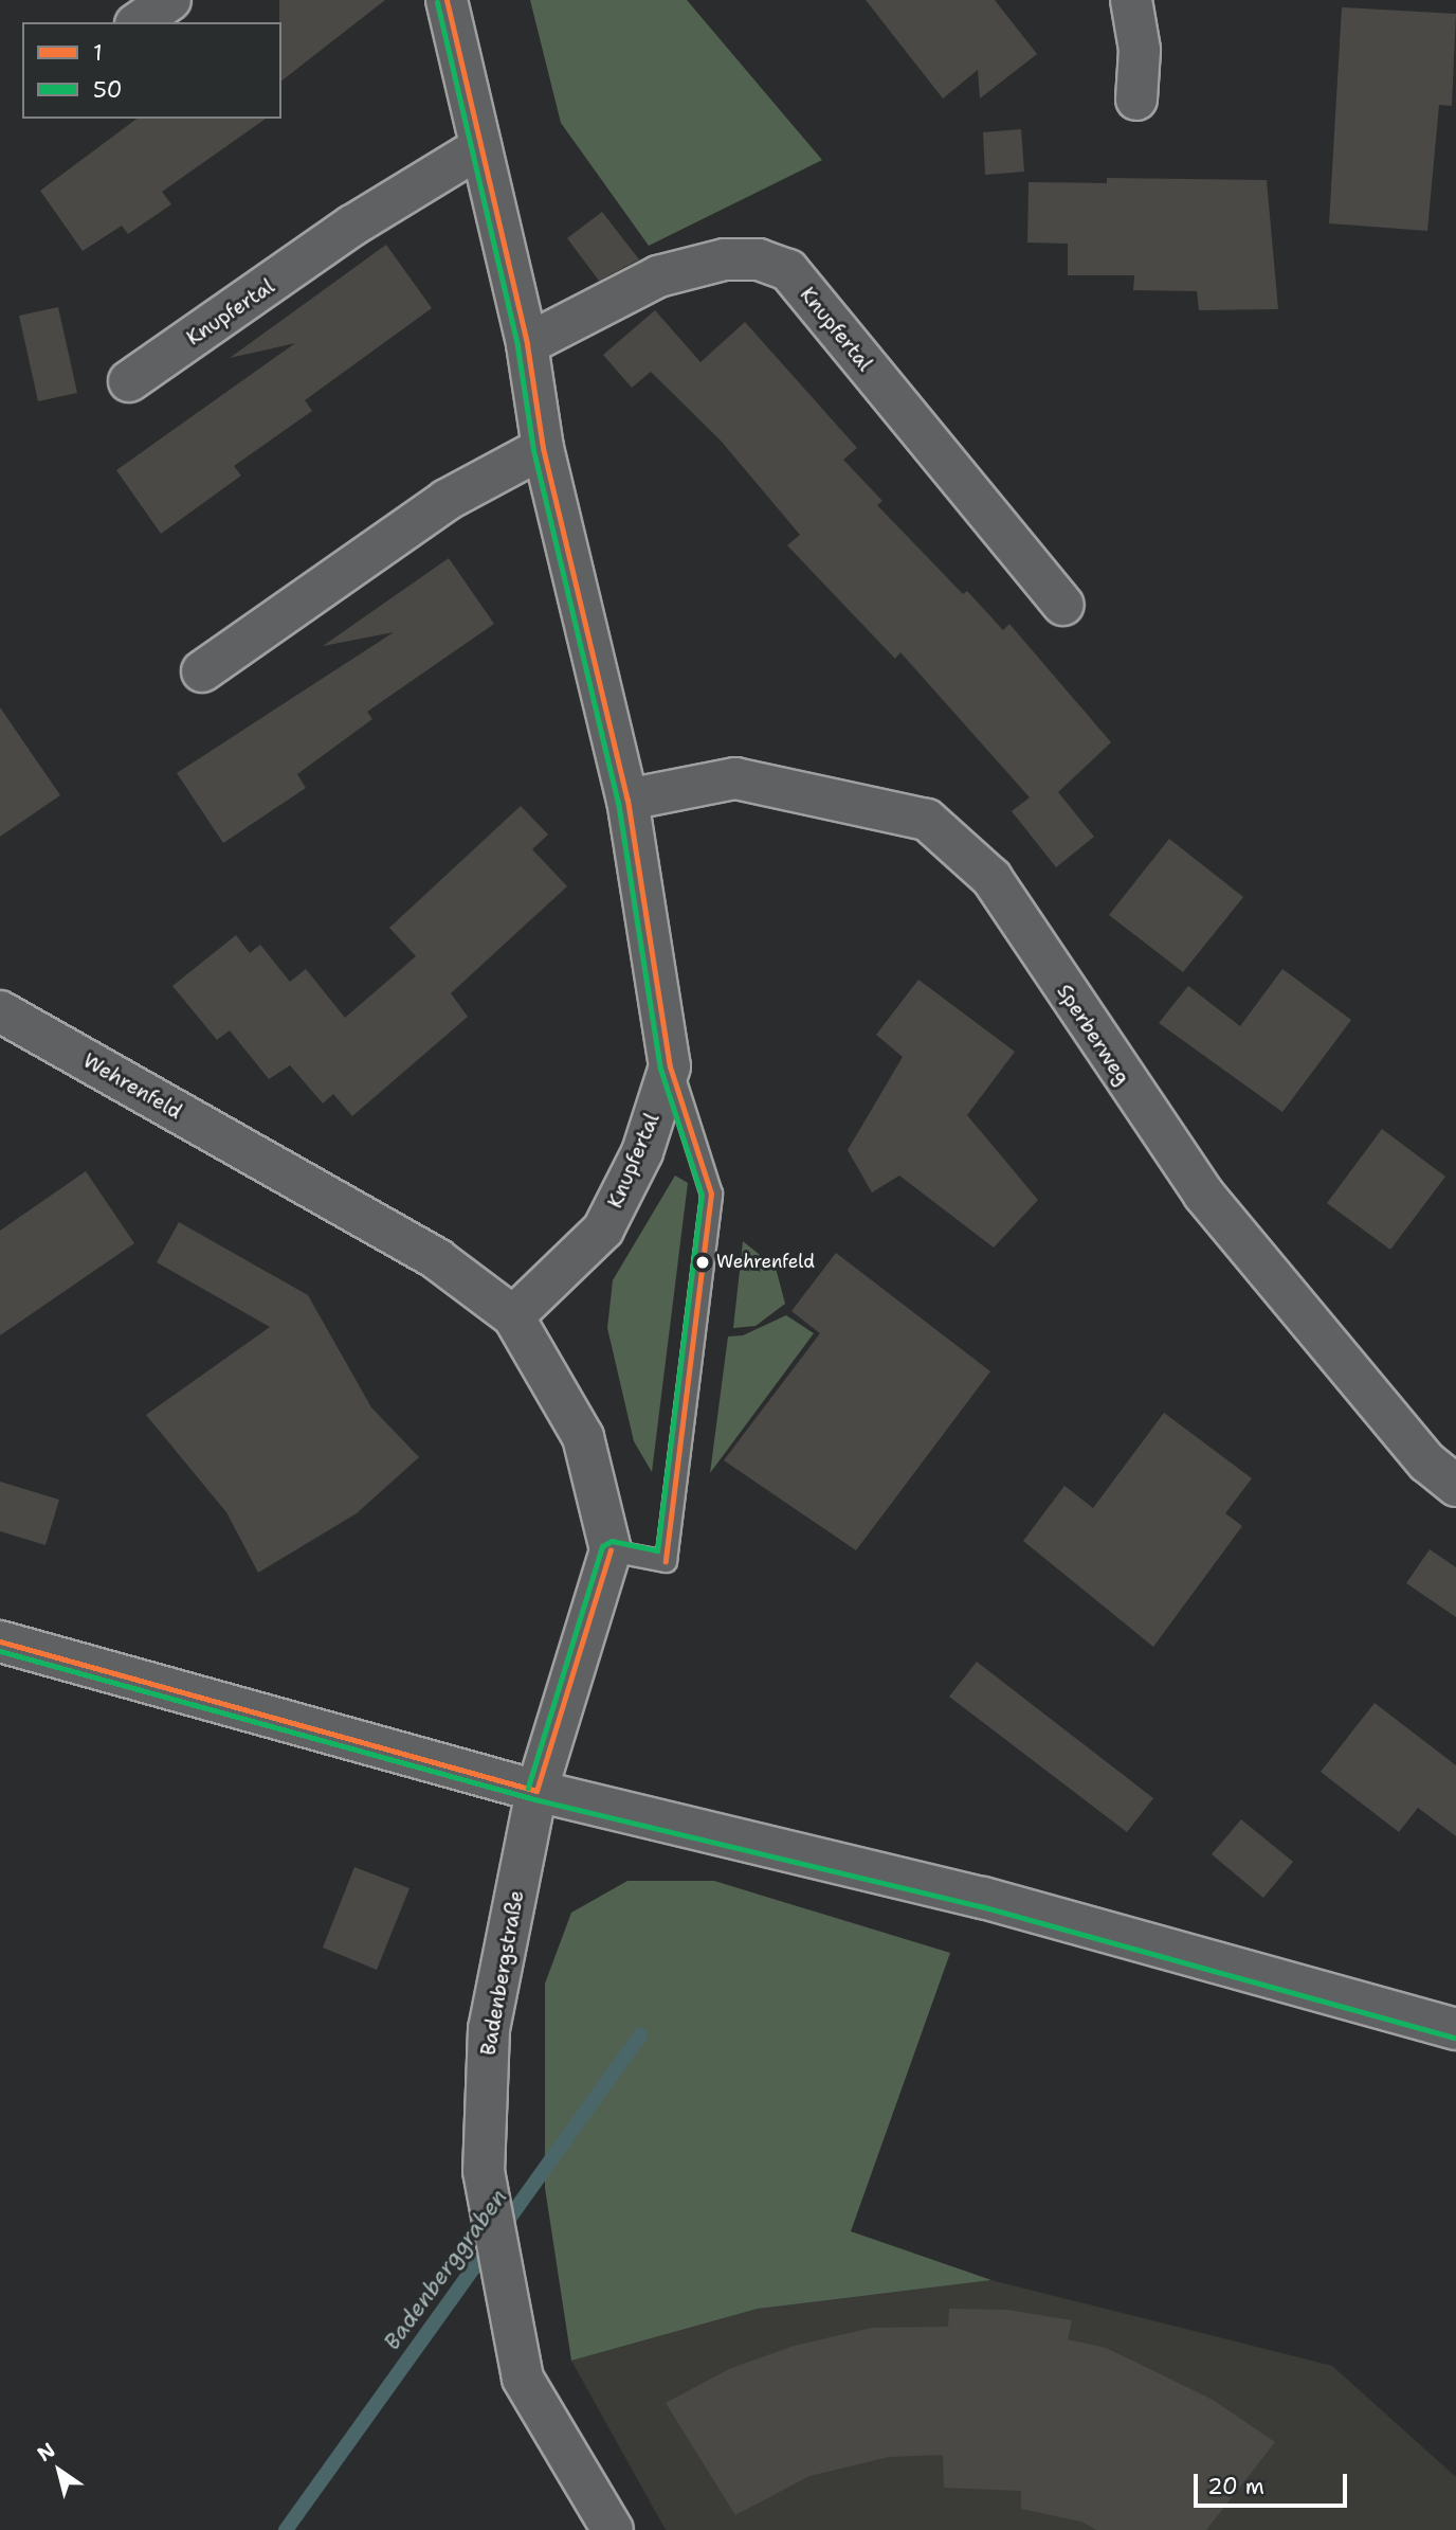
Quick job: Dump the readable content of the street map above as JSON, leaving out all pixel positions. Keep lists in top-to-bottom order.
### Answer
{
  "streets": {
    "street": [
      "Knupfertal",
      "Sperberweg",
      "Wehrenfeld",
      "Badenbergstraße"
    ]
  },
  "crossings": [
    ["Knupfertal", "Sperberweg"],
    ["Knupfertal", "Wehrenfeld"]
  ],
  "water": ["Badenberggraben"],
  "places": ["Wehrenfeld"],
  "lines": ["transit line 1", "transit line 50"],
  "legend": ["1", "50"],
  "scale_bar": "20 m",
  "north": "top left"
}
